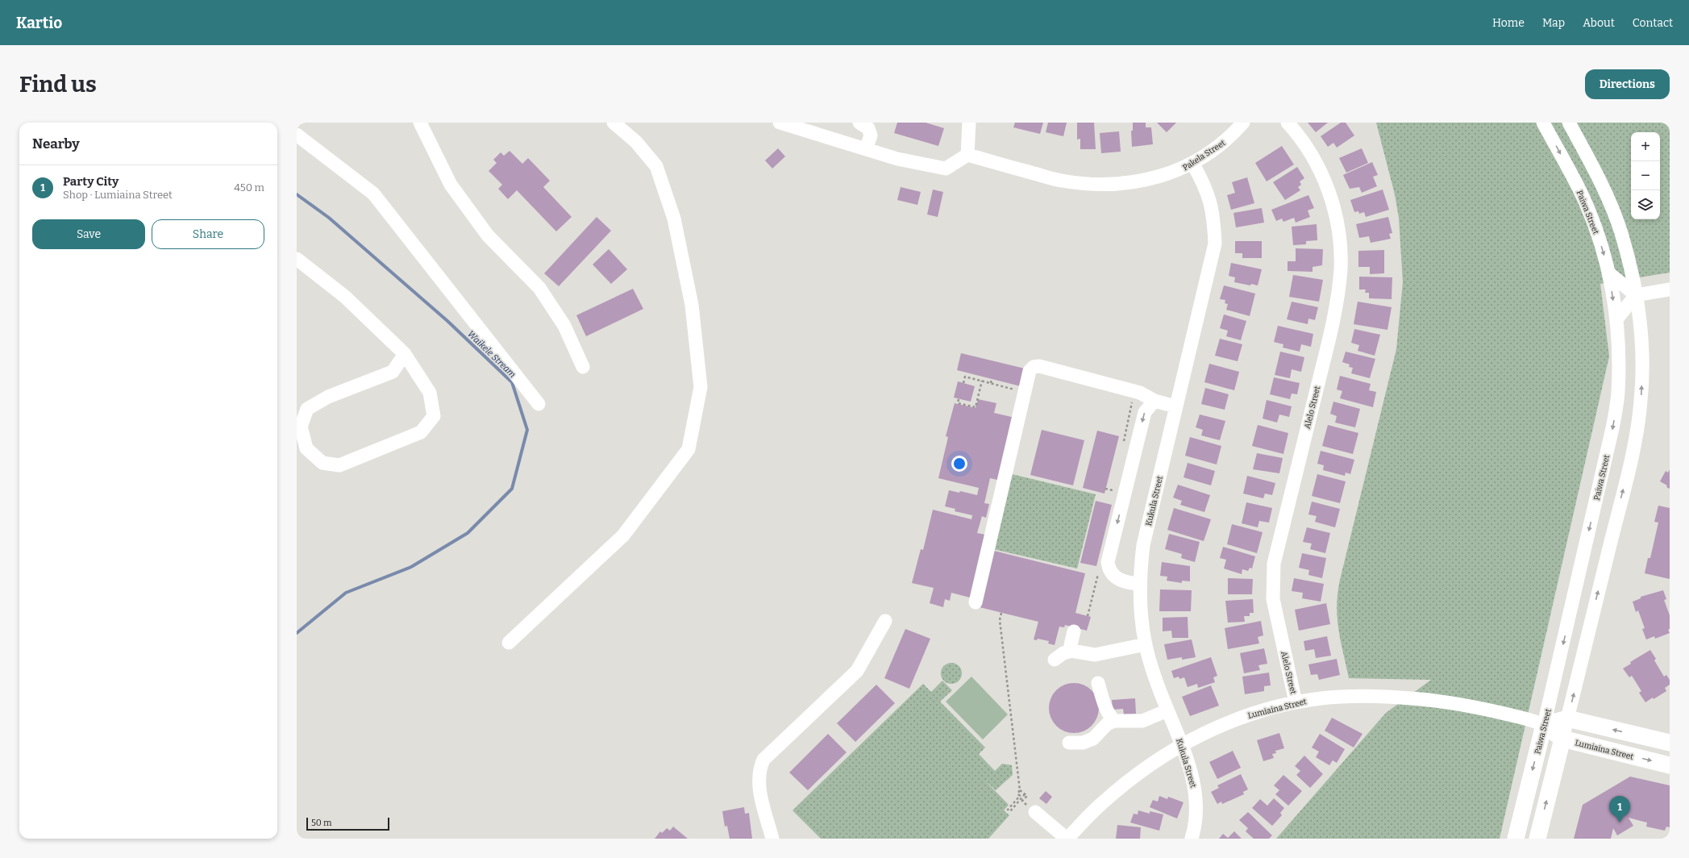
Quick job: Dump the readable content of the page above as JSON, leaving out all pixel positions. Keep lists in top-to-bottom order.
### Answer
{
  "streets": {
    "main road": ["Paiwa Street", "Lumiaina Street"],
    "street": ["Pakela Street", "Alelo Street", "Kukula Street"]
  },
  "crossings": [
    ["Pakela Street", "Kukula Street"],
    ["Paiwa Street", "Lumiaina Street"],
    ["Alelo Street", "Lumiaina Street"],
    ["Kukula Street", "Lumiaina Street"]
  ],
  "water": ["Waikele Stream"],
  "scale_bar": "50 m",
  "page": {
    "header": "Kartio",
    "nav": [
      "Home",
      "Map",
      "About",
      "Contact"
    ],
    "buttons": [
      "Directions",
      ["Save", "Share"]
    ],
    "title": "Find us",
    "heading": "Nearby",
    "map_buttons": ["+", "−"],
    "list": [
      {
        "mark": "1",
        "name": "Party City",
        "note": "Shop · Lumiaina Street",
        "value": "450 m"
      }
    ],
    "pins": "1",
    "scale": "50 m"
  }
}
